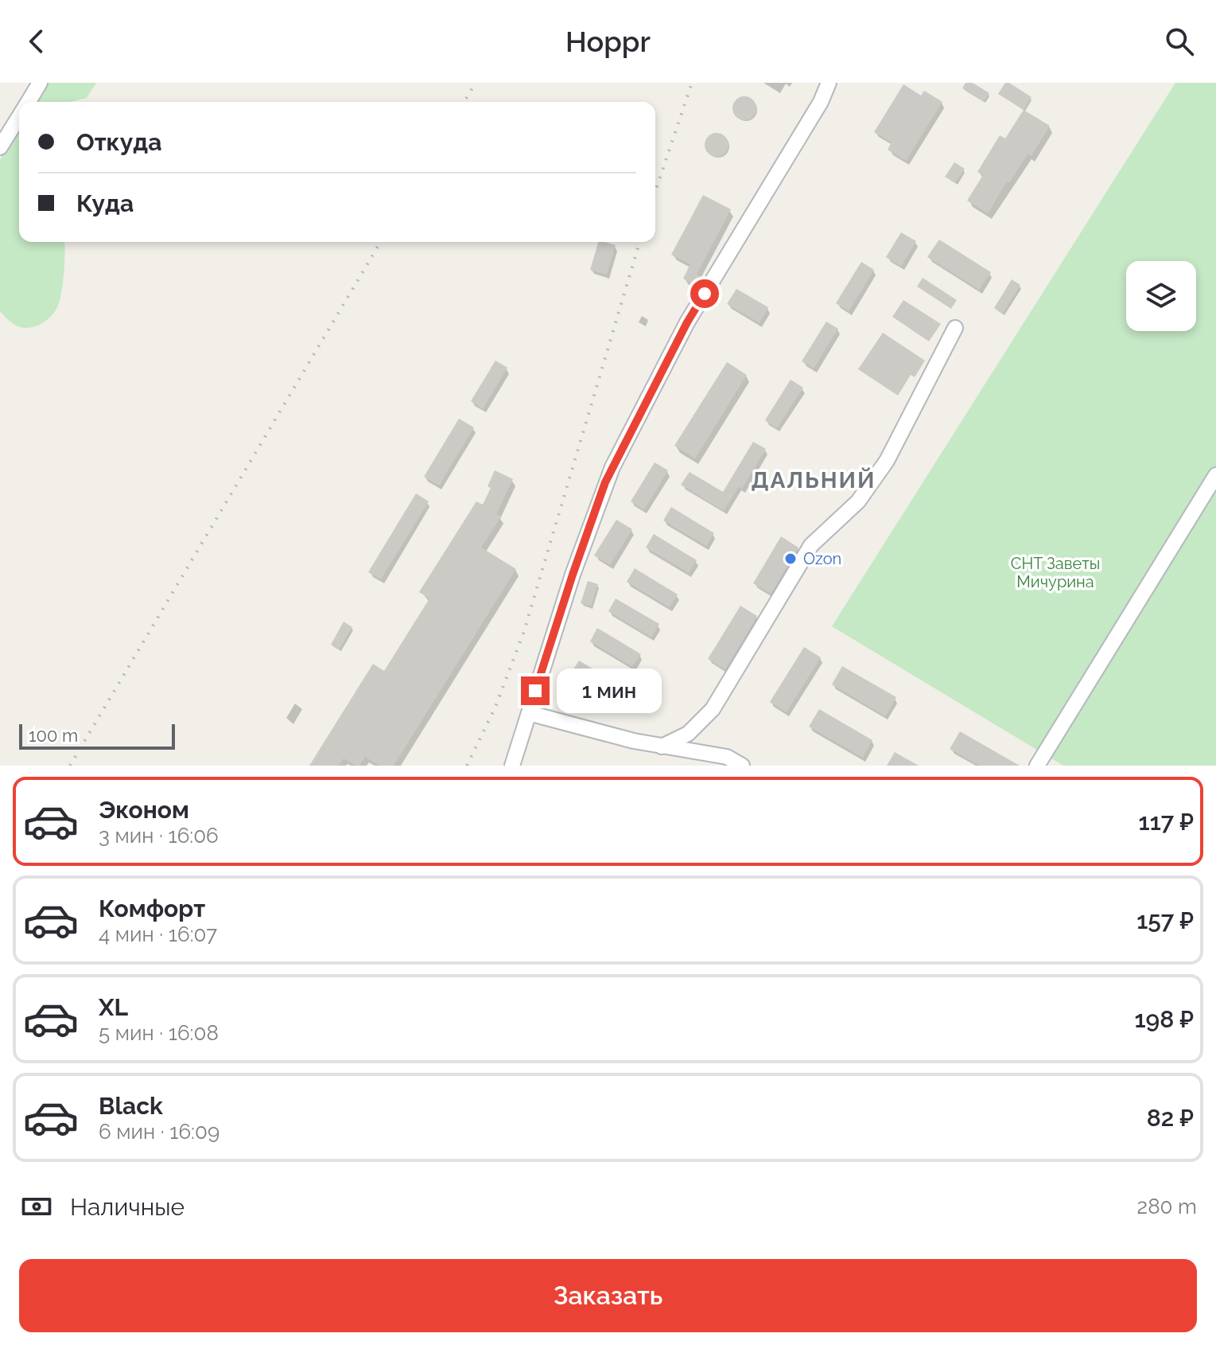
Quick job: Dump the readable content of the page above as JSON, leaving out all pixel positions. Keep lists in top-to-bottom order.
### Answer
{
  "districts": ["ДАЛЬНИЙ"],
  "parks": ["СНТ Заветы Мичурина"],
  "places": ["Ozon"],
  "scale_bar": "100 m",
  "page": {
    "header": "Hoppr",
    "banner": ["Откуда", "Куда"],
    "bubble": "1 мин",
    "scale": "100 m",
    "list": [
      {
        "name": "Эконом",
        "note": "3 мин · 16:06",
        "value": "117 ₽"
      },
      {
        "name": "Комфорт",
        "note": "4 мин · 16:07",
        "value": "157 ₽"
      },
      {
        "name": "XL",
        "note": "5 мин · 16:08",
        "value": "198 ₽"
      },
      {
        "name": "Black",
        "note": "6 мин · 16:09",
        "value": "82 ₽"
      }
    ],
    "pay": ["Наличные", "280 m"],
    "buttons": "Заказать"
  }
}
